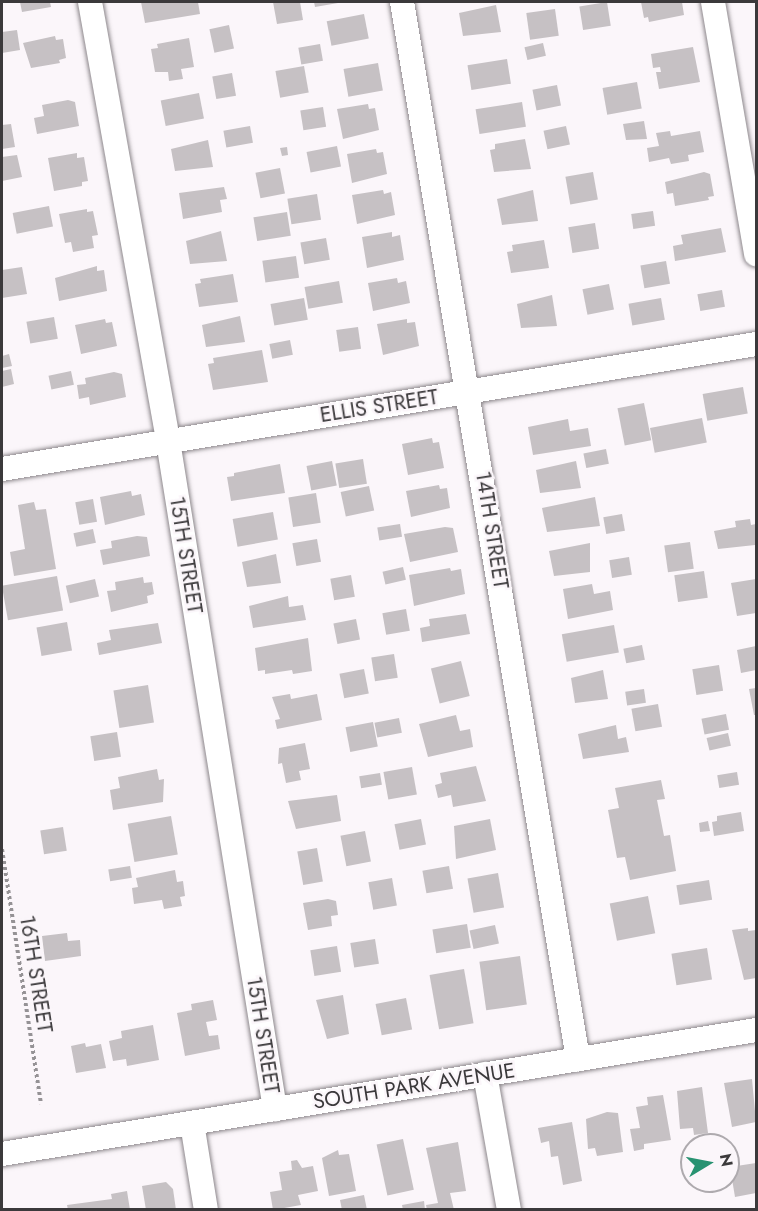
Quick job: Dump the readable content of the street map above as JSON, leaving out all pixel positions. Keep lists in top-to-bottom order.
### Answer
{
  "streets": {
    "street": [
      "ELLIS STREET",
      "14TH STREET",
      "15TH STREET",
      "SOUTH PARK AVENUE"
    ],
    "path": ["16TH STREET"]
  },
  "crossings": [
    ["ELLIS STREET", "14TH STREET"],
    ["ELLIS STREET", "15TH STREET"],
    ["14TH STREET", "SOUTH PARK AVENUE"],
    ["15TH STREET", "SOUTH PARK AVENUE"]
  ],
  "north": "right"
}
